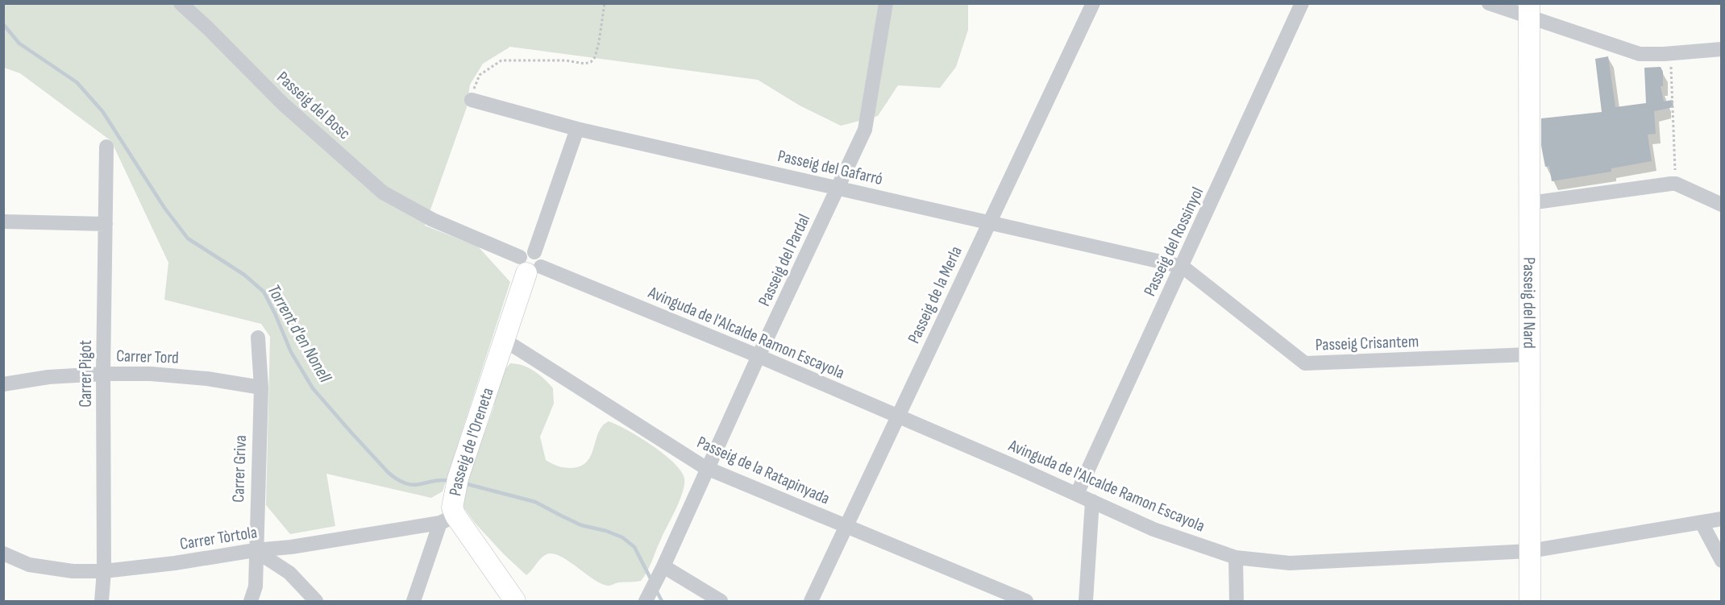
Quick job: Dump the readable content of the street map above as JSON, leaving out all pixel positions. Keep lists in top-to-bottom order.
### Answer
{
  "streets": {
    "street": [
      "Passeig del Bosc",
      "Passeig del Gafarró",
      "Passeig del Rossinyol",
      "Passeig del Pardal",
      "Passeig de la Merla",
      "Passeig del Nard",
      "Avinguda de l'Alcalde Ramon Escayola",
      "Passeig Crisantem",
      "Carrer Tord",
      "Carrer Pigot",
      "Passeig de l'Oreneta",
      "Carrer Griva",
      "Passeig de la Ratapinyada",
      "Carrer Tòrtola"
    ]
  },
  "crossings": [
    ["Passeig del Bosc", "Avinguda de l'Alcalde Ramon Escayola"],
    ["Passeig del Gafarró", "Passeig del Rossinyol"],
    ["Passeig del Gafarró", "Passeig del Pardal"],
    ["Passeig del Gafarró", "Passeig de la Merla"],
    ["Passeig del Gafarró", "Passeig Crisantem"],
    ["Passeig del Rossinyol", "Avinguda de l'Alcalde Ramon Escayola"],
    ["Passeig del Rossinyol", "Passeig Crisantem"],
    ["Passeig del Pardal", "Avinguda de l'Alcalde Ramon Escayola"],
    ["Passeig del Pardal", "Passeig de la Ratapinyada"],
    ["Passeig de la Merla", "Avinguda de l'Alcalde Ramon Escayola"],
    ["Passeig de la Merla", "Passeig de la Ratapinyada"],
    ["Passeig del Nard", "Avinguda de l'Alcalde Ramon Escayola"],
    ["Passeig del Nard", "Passeig Crisantem"],
    ["Avinguda de l'Alcalde Ramon Escayola", "Passeig de l'Oreneta"],
    ["Carrer Tord", "Carrer Pigot"],
    ["Carrer Tord", "Carrer Griva"],
    ["Carrer Pigot", "Carrer Tòrtola"],
    ["Passeig de l'Oreneta", "Passeig de la Ratapinyada"],
    ["Passeig de l'Oreneta", "Carrer Tòrtola"],
    ["Carrer Griva", "Carrer Tòrtola"]
  ],
  "water": ["Torrent d'en Nonell"]
}
